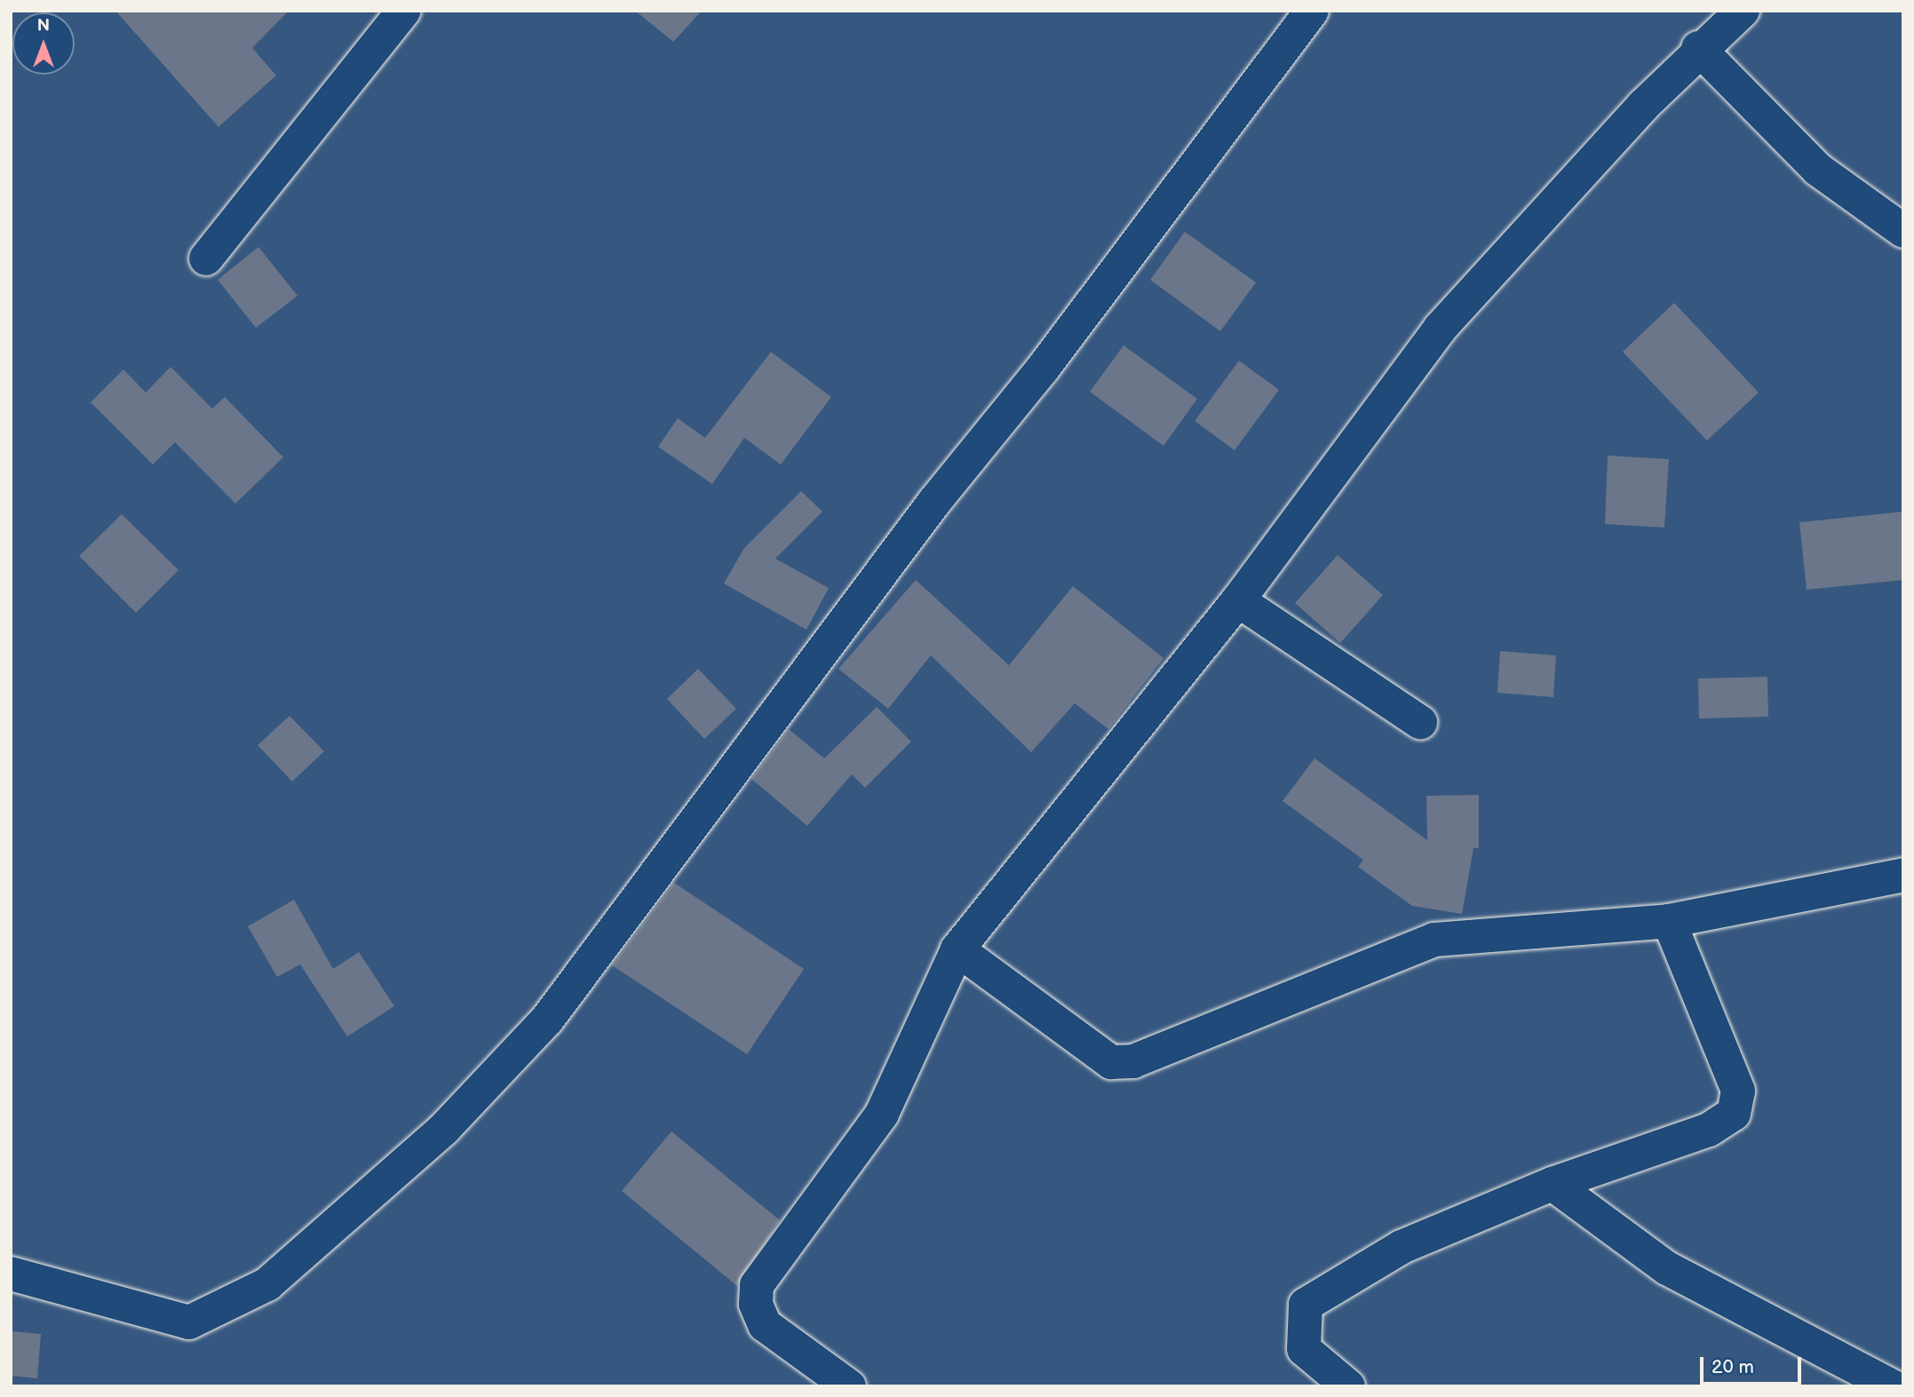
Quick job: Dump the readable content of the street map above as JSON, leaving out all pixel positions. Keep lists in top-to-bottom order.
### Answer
{
  "scale_bar": "20 m",
  "north": "top"
}
